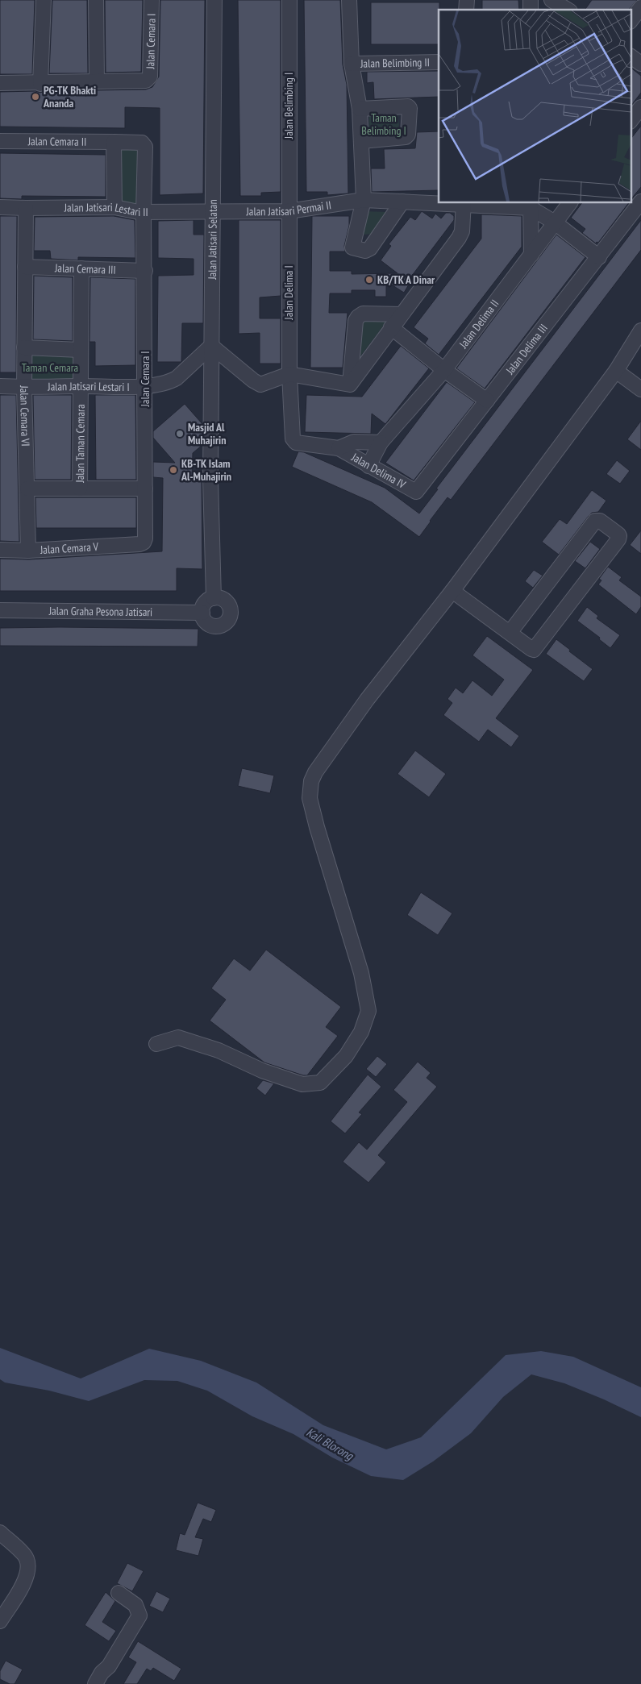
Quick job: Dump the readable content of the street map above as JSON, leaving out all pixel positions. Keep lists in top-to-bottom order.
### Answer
{
  "streets": {
    "street": [
      "Jalan Cemara I",
      "Jalan Belimbing II",
      "Jalan Belimbing I",
      "Jalan Cemara II",
      "Jalan Jatisari Permai II",
      "Jalan Jatisari Lestari II",
      "Jalan Jatisari Selatan",
      "Jalan Cemara III",
      "Jalan Delima I",
      "Jalan Delima II",
      "Jalan Delima III",
      "Jalan Jatisari Lestari I",
      "Jalan Cemara VI",
      "Jalan Taman Cemara",
      "Jalan Delima IV",
      "Jalan Cemara V",
      "Jalan Graha Pesona Jatisari"
    ]
  },
  "crossings": [
    ["Jalan Cemara I", "Jalan Cemara II"],
    ["Jalan Cemara I", "Jalan Jatisari Lestari II"],
    ["Jalan Cemara I", "Jalan Cemara III"],
    ["Jalan Cemara I", "Jalan Jatisari Lestari I"],
    ["Jalan Cemara I", "Jalan Cemara V"],
    ["Jalan Belimbing I", "Jalan Jatisari Permai II"],
    ["Jalan Belimbing I", "Jalan Delima I"],
    ["Jalan Cemara II", "Jalan Jatisari Lestari II"],
    ["Jalan Jatisari Permai II", "Jalan Jatisari Lestari II"],
    ["Jalan Jatisari Permai II", "Jalan Jatisari Selatan"],
    ["Jalan Jatisari Permai II", "Jalan Delima I"],
    ["Jalan Jatisari Lestari II", "Jalan Jatisari Selatan"],
    ["Jalan Jatisari Lestari II", "Jalan Cemara VI"],
    ["Jalan Jatisari Selatan", "Jalan Jatisari Lestari I"],
    ["Jalan Jatisari Selatan", "Jalan Graha Pesona Jatisari"],
    ["Jalan Cemara III", "Jalan Cemara VI"],
    ["Jalan Cemara III", "Jalan Taman Cemara"],
    ["Jalan Delima I", "Jalan Delima IV"],
    ["Jalan Delima II", "Jalan Delima IV"],
    ["Jalan Delima III", "Jalan Delima IV"],
    ["Jalan Jatisari Lestari I", "Jalan Cemara VI"],
    ["Jalan Jatisari Lestari I", "Jalan Taman Cemara"],
    ["Jalan Cemara VI", "Jalan Cemara V"]
  ],
  "water": ["Kali Blorong"],
  "parks": ["Taman Belimbing I", "Taman Cemara"],
  "places": [
    "PG-TK Bhakti Ananda",
    "KB/TK A Dinar",
    "Masjid Al Muhajirin",
    "KB-TK Islam Al-Muhajirin"
  ]
}
